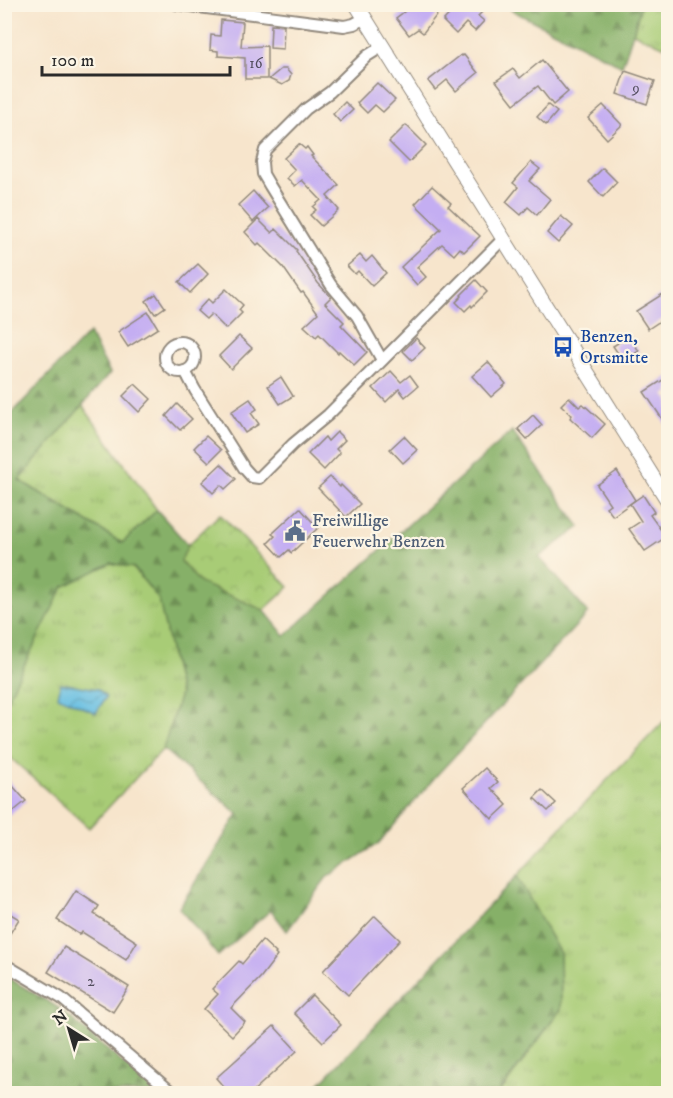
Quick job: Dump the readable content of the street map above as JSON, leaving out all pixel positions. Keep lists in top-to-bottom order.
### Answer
{
  "places": {
    "bus stop": ["Benzen, Ortsmitte"],
    "public building": ["Freiwillige Feuerwehr Benzen"]
  },
  "house_numbers": ["16", "9", "2"],
  "scale_bar": "100 m",
  "north": "top left"
}
